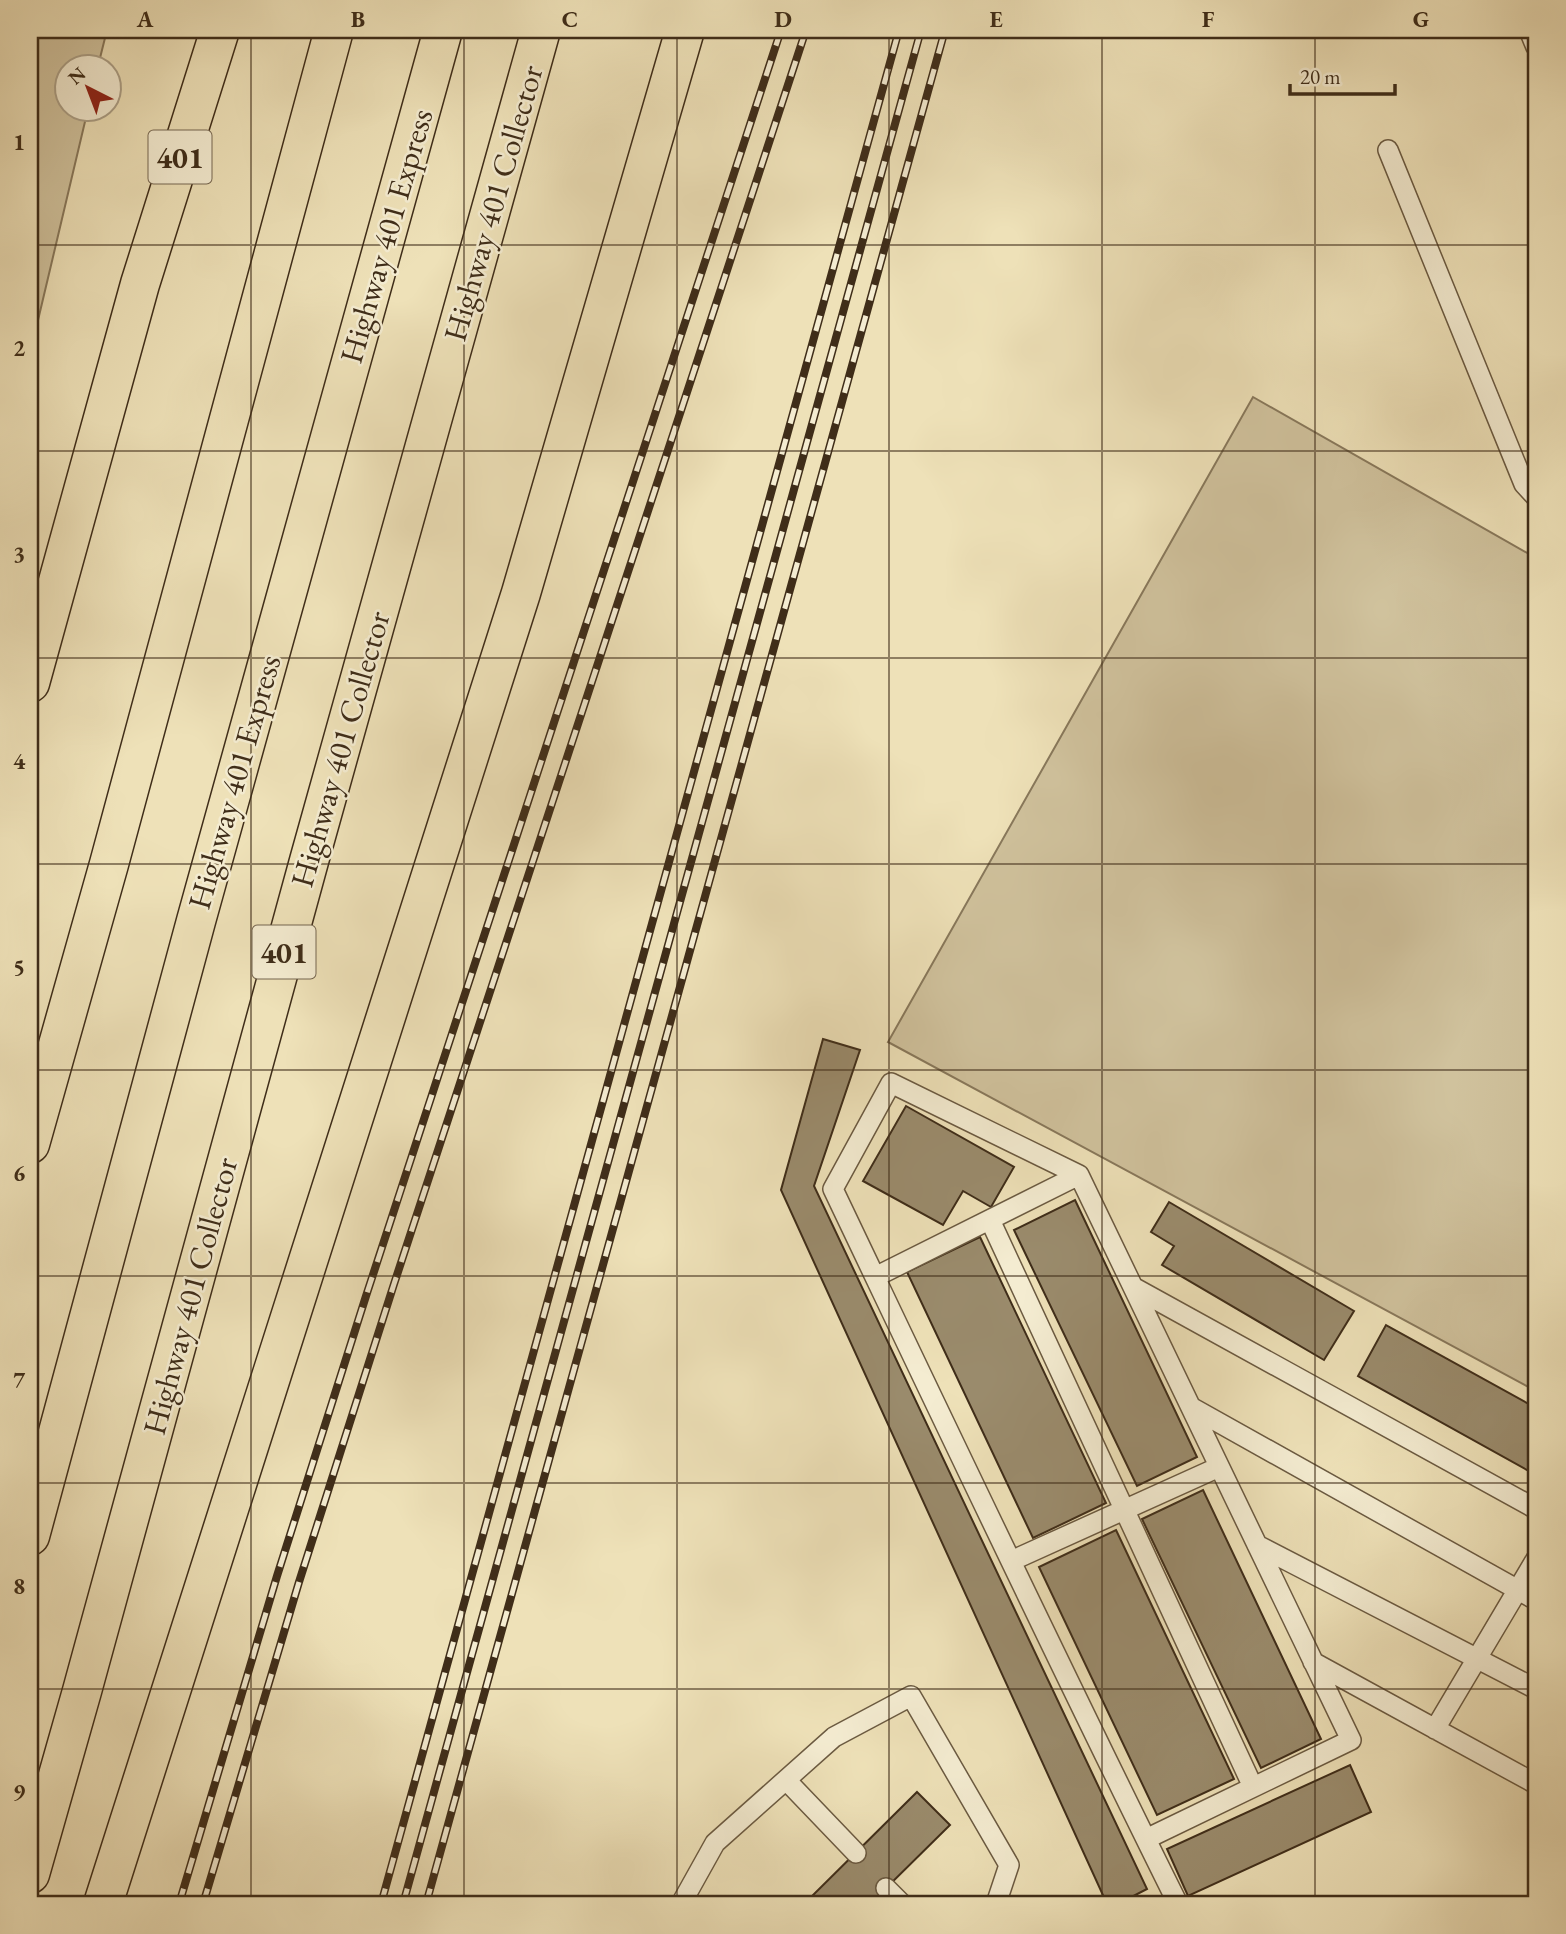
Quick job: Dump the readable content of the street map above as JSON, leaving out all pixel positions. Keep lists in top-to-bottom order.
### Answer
{
  "streets": {
    "highway": ["401", "Highway 401 Collector", "Highway 401 Express"]
  },
  "scale_bar": "20 m",
  "north": "top left",
  "grid": {
    "columns": [
      "A",
      "B",
      "C",
      "D",
      "E",
      "F",
      "G"
    ],
    "rows": [
      "1",
      "2",
      "3",
      "4",
      "5",
      "6",
      "7",
      "8",
      "9"
    ]
  }
}
